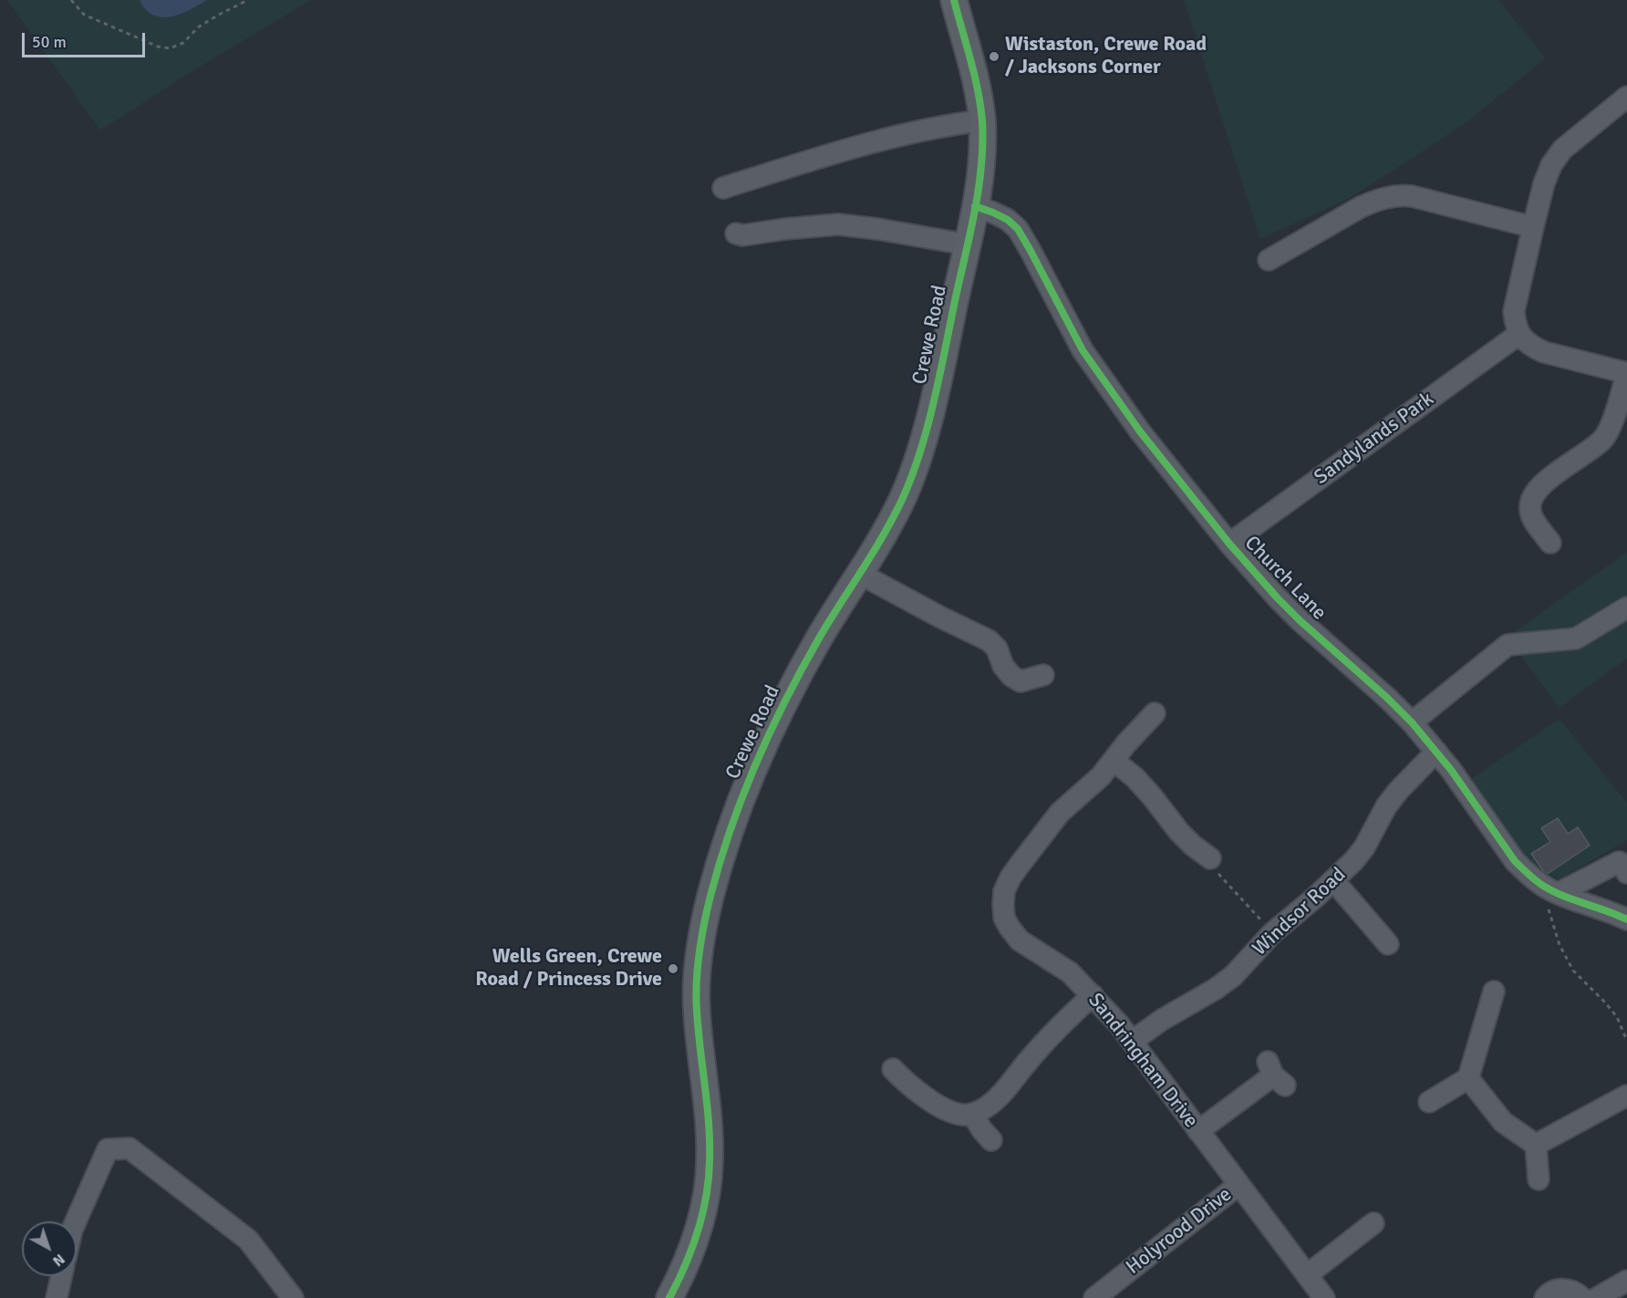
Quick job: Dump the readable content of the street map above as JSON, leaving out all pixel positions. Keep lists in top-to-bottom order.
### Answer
{
  "streets": {
    "main road": ["Crewe Road"],
    "street": [
      "Sandylands Park",
      "Church Lane",
      "Windsor Road",
      "Sandringham Drive",
      "Holyrood Drive"
    ]
  },
  "crossings": [
    ["Crewe Road", "Church Lane"],
    ["Sandylands Park", "Church Lane"],
    ["Church Lane", "Windsor Road"],
    ["Windsor Road", "Sandringham Drive"],
    ["Sandringham Drive", "Holyrood Drive"]
  ],
  "places": ["Wistaston, Crewe Road / Jacksons Corner", "Wells Green, Crewe Road / Princess Drive"],
  "scale_bar": "50 m",
  "north": "bottom right"
}
